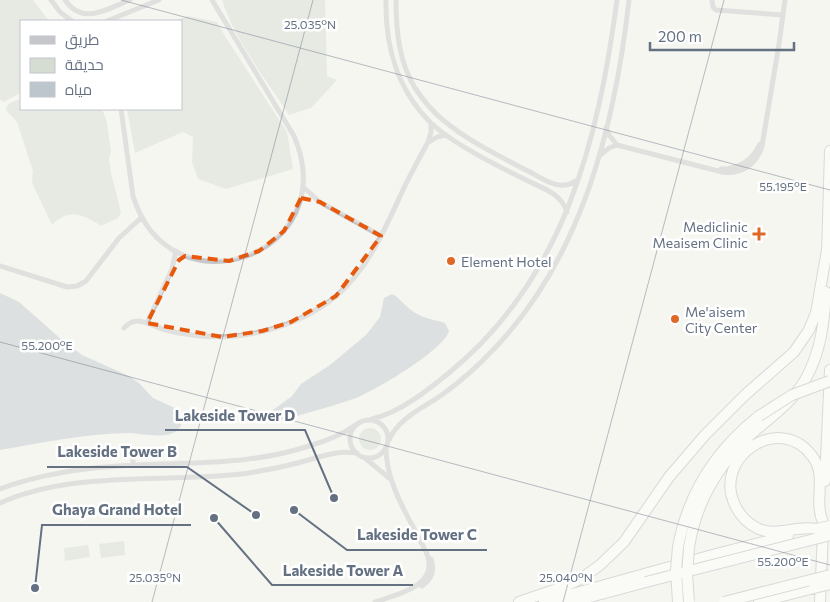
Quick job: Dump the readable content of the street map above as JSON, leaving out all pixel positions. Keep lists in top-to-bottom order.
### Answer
{
  "places": {
    "health": ["Mediclinic Meaisem Clinic"],
    "other": [
      "Element Hotel",
      "Me'aisem City Center",
      "Lakeside Tower D",
      "Lakeside Tower C",
      "Lakeside Tower B",
      "Lakeside Tower A",
      "Ghaya Grand Hotel"
    ]
  },
  "legend": ["طريق", "حديقة", "مياه"],
  "scale_bar": "200 m",
  "coordinates": [
    "25.035°N",
    "55.195°E",
    "55.200°E",
    "25.040°N"
  ]
}
